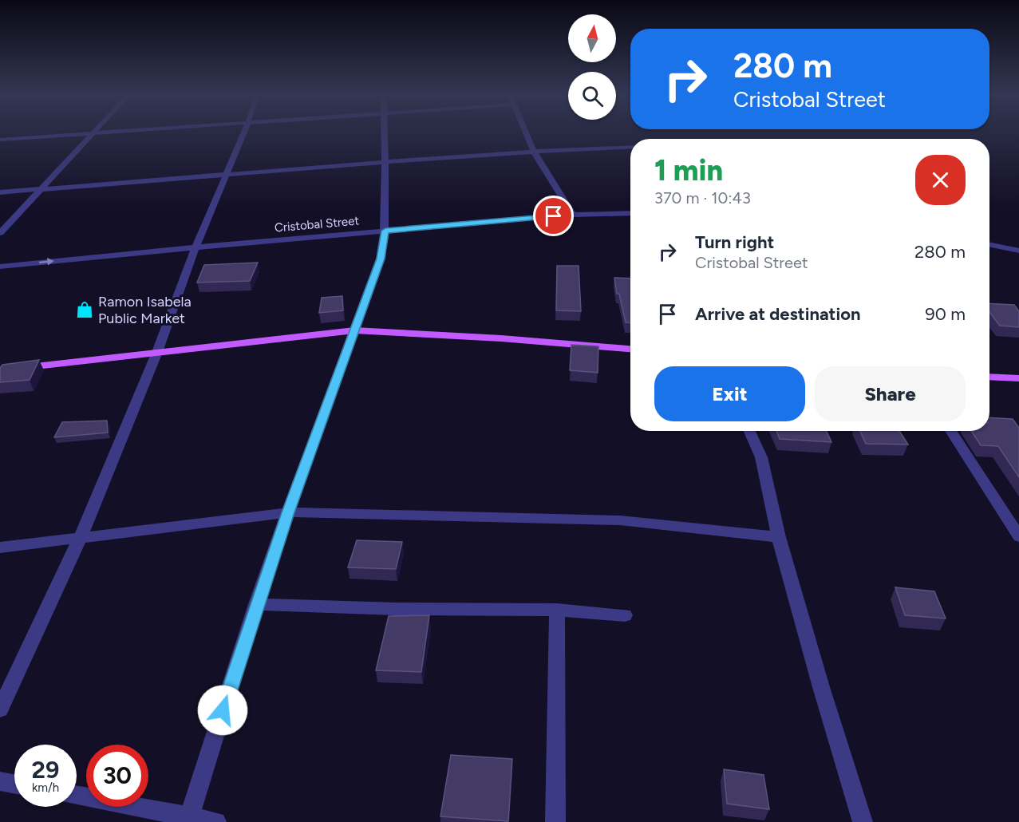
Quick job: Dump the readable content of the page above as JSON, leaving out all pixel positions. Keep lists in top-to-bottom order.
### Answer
{
  "streets": {
    "street": ["Cristobal Street"]
  },
  "places": {
    "shop": ["Ramon Isabela Public Market"]
  },
  "north": "top",
  "page": {
    "turn": ["280 m", "Cristobal Street"],
    "heading": ["1 min", "370 m · 10:43"],
    "list": [
      {
        "name": "Turn right",
        "note": "Cristobal Street",
        "value": "280 m"
      },
      {
        "name": "Arrive at destination",
        "value": "90 m"
      }
    ],
    "buttons": ["Exit", "Share"],
    "speed": "29 km/h",
    "limit": "30"
  }
}
